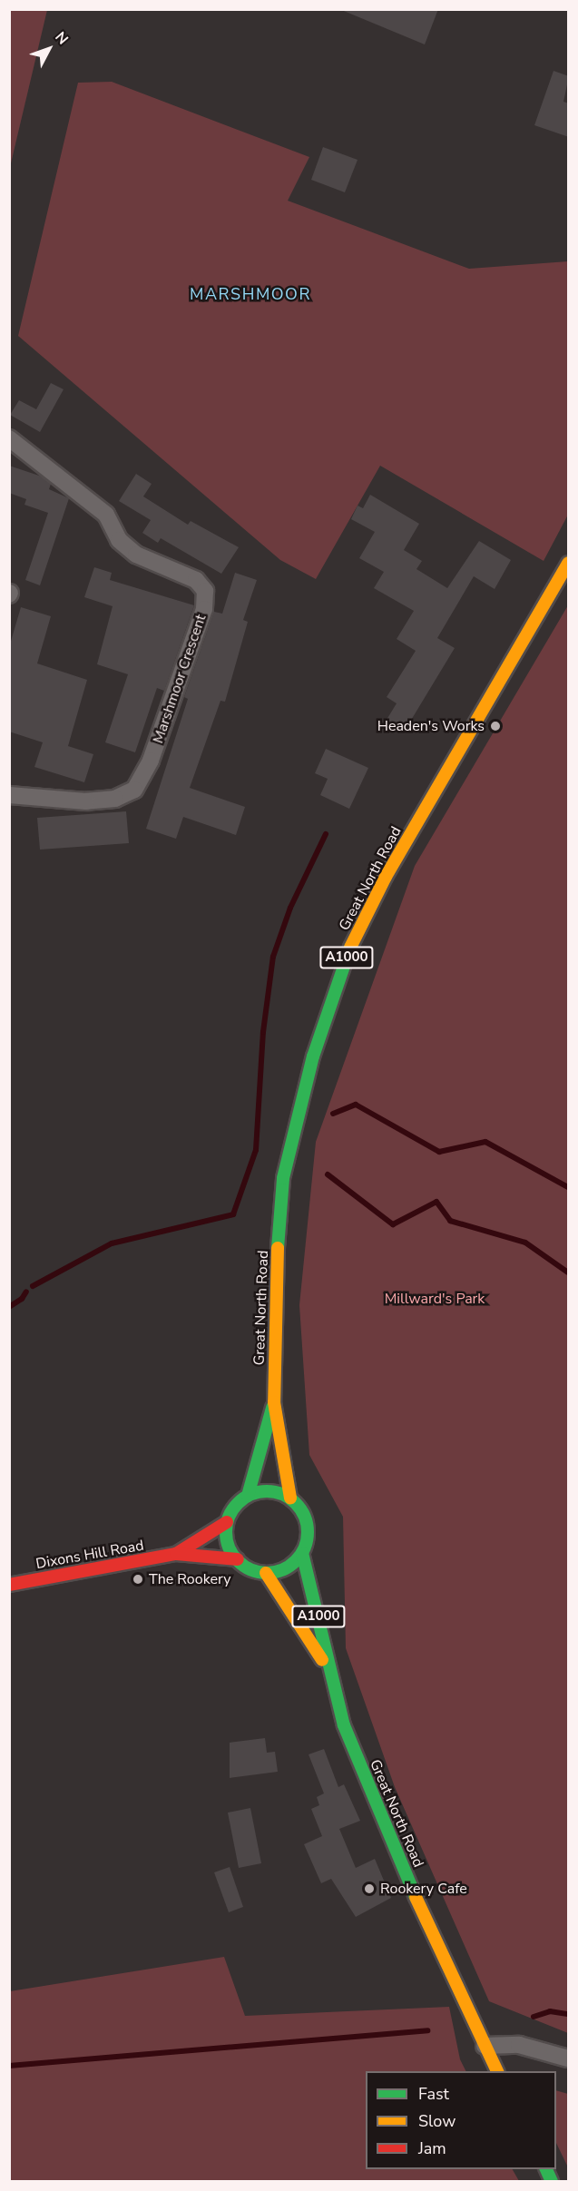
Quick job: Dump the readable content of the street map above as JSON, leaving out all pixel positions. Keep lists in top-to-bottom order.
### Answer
{
  "streets": {
    "main road": ["Great North Road", "A1000", "Dixons Hill Road"],
    "street": ["Marshmoor Crescent"]
  },
  "crossings": [
    ["Great North Road", "Dixons Hill Road"]
  ],
  "districts": ["MARSHMOOR"],
  "parks": ["Millward's Park"],
  "places": ["Headen's Works", "The Rookery", "Rookery Cafe"],
  "legend": ["Fast", "Slow", "Jam"],
  "north": "top right"
}
